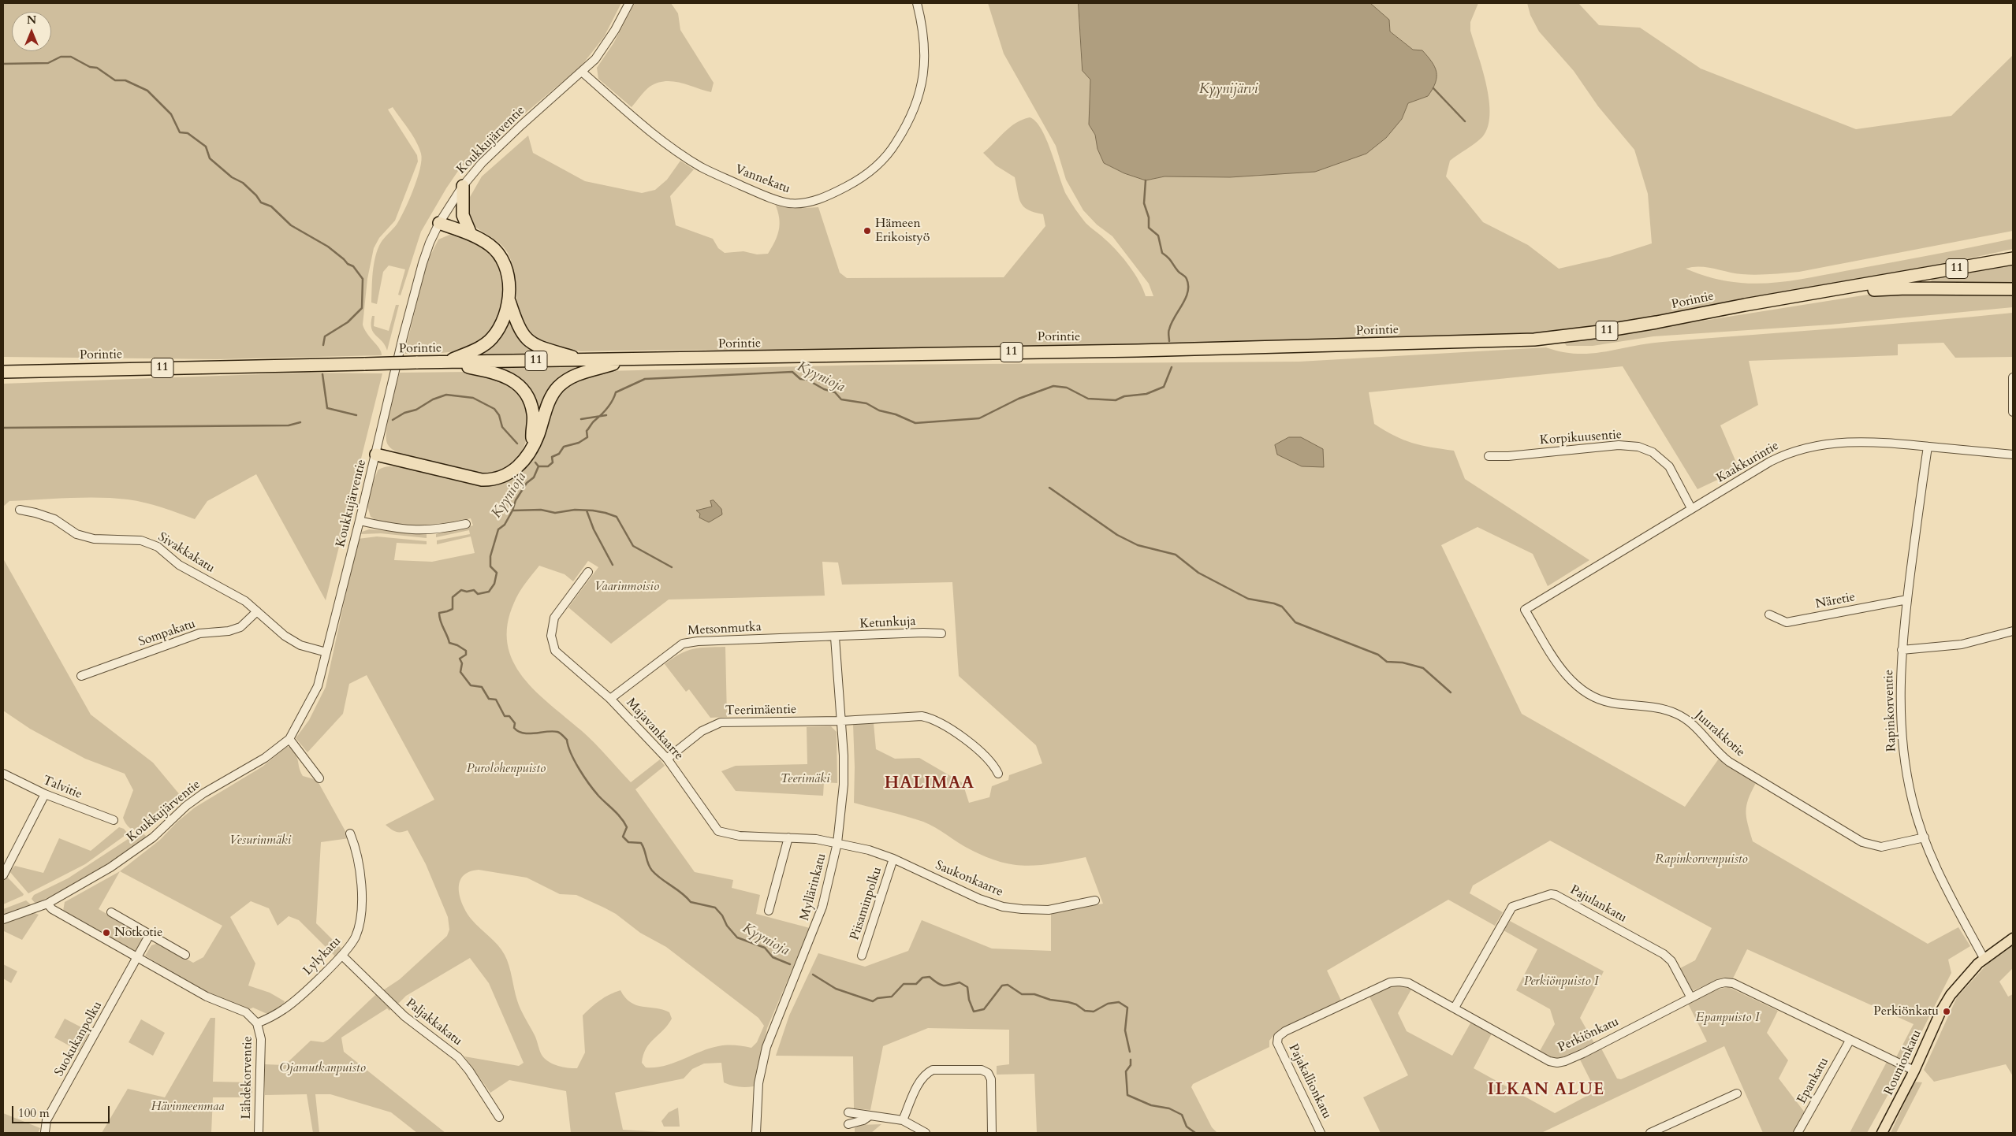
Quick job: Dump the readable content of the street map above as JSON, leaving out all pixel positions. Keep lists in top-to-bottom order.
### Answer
{
  "streets": {
    "highway": ["11", "Porintie"],
    "main road": ["Rounionkatu"],
    "street": [
      "Koukkujärventie",
      "Vannekatu",
      "Korpikuusentie",
      "Kaakkurintie",
      "Sivakkakatu",
      "Näretie",
      "Ketunkuja",
      "Metsonmutka",
      "Sompakatu",
      "Teerimäentie",
      "Rapinkorventie",
      "Majavankaarre",
      "Juurakkotie",
      "Talvitie",
      "Saukonkaarre",
      "Myllärinkatu",
      "Piisaminpolku",
      "Pajulankatu",
      "Lylykatu",
      "Paljakkakatu",
      "Perkiönkatu",
      "Suokukanpolku",
      "Lähdekorventie",
      "Epankatu",
      "Pajakallionkatu"
    ]
  },
  "crossings": [
    ["Koukkujärventie", "Vannekatu"],
    ["Koukkujärventie", "Sivakkakatu"],
    ["Korpikuusentie", "Kaakkurintie"],
    ["Kaakkurintie", "Rapinkorventie"],
    ["Kaakkurintie", "Juurakkotie"],
    ["Sivakkakatu", "Sompakatu"],
    ["Näretie", "Rapinkorventie"],
    ["Ketunkuja", "Metsonmutka"],
    ["Ketunkuja", "Myllärinkatu"],
    ["Metsonmutka", "Majavankaarre"],
    ["Metsonmutka", "Myllärinkatu"],
    ["Teerimäentie", "Majavankaarre"],
    ["Teerimäentie", "Myllärinkatu"],
    ["Rapinkorventie", "Juurakkotie"],
    ["Rapinkorventie", "Rounionkatu"],
    ["Majavankaarre", "Saukonkaarre"],
    ["Majavankaarre", "Myllärinkatu"],
    ["Saukonkaarre", "Myllärinkatu"],
    ["Saukonkaarre", "Piisaminpolku"],
    ["Pajulankatu", "Perkiönkatu"],
    ["Lylykatu", "Paljakkakatu"],
    ["Lylykatu", "Lähdekorventie"],
    ["Perkiönkatu", "Rounionkatu"],
    ["Perkiönkatu", "Epankatu"],
    ["Perkiönkatu", "Pajakallionkatu"]
  ],
  "districts": ["HALIMAA", "ILKAN ALUE"],
  "water": ["Kyynijärvi", "Kyynioja"],
  "parks": [
    "Vaarinmoisio",
    "Purolohenpuisto",
    "Teerimäki",
    "Vesurinmäki",
    "Rapinkorvenpuisto",
    "Perkiönpuisto I",
    "Epanpuisto I",
    "Ojamutkanpuisto",
    "Hävinneenmaa"
  ],
  "places": ["Hämeen Erikoistyö", "Notkotie", "Perkiönkatu"],
  "scale_bar": "100 m",
  "north": "top"
}
